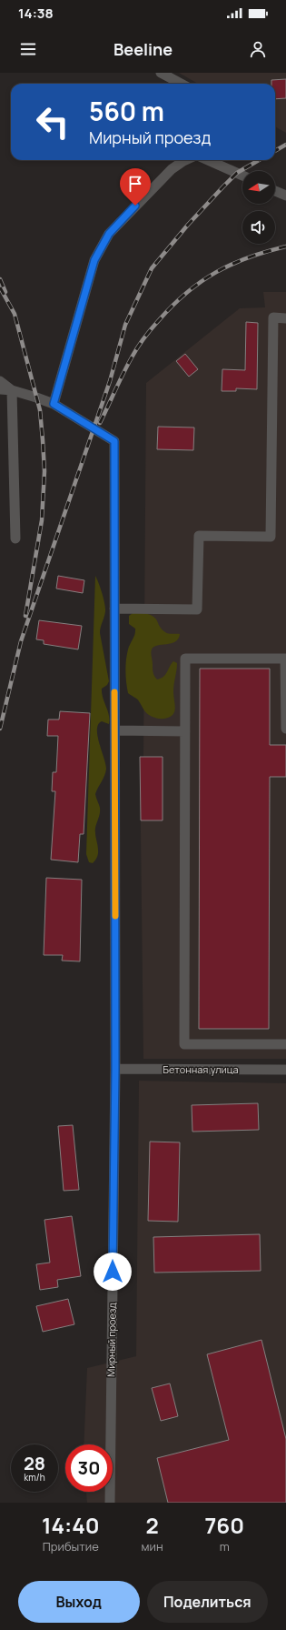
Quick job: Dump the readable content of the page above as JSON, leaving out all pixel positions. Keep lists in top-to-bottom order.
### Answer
{
  "streets": {
    "street": ["Бетонная улица", "Мирный проезд"]
  },
  "crossings": [
    ["Бетонная улица", "Мирный проезд"]
  ],
  "north": "left",
  "page": {
    "status": "14:38",
    "header": "Beeline",
    "turn": ["560 m", "Мирный проезд"],
    "speed": "28 km/h",
    "limit": "30",
    "eta": [
      "14:40",
      "Прибытие",
      "2",
      "мин",
      "760",
      "m"
    ],
    "buttons": ["Выход", "Поделиться"]
  }
}
